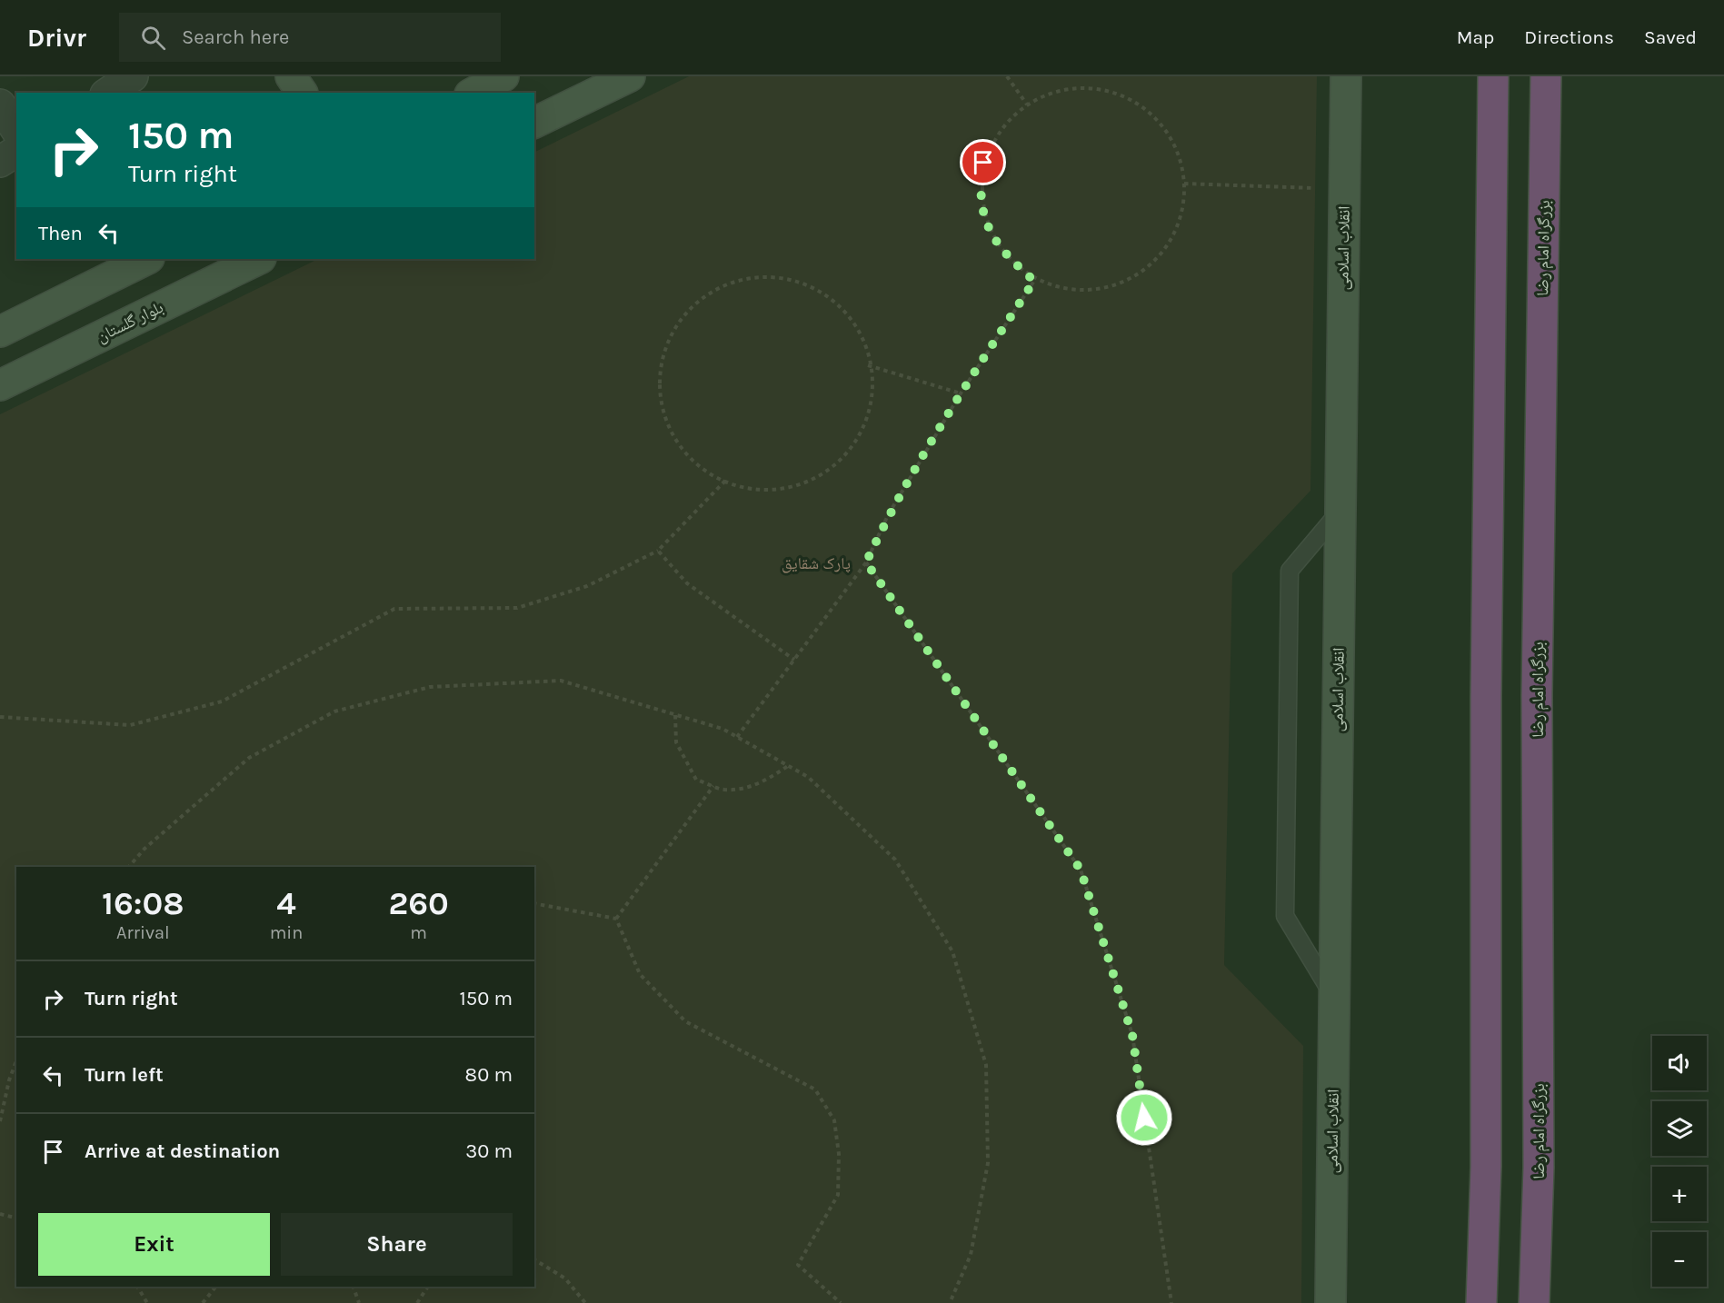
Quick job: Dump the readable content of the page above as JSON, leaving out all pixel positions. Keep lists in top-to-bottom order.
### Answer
{
  "streets": {
    "highway": ["بزرگراه امام رضا"],
    "street": ["انقلاب اسلامی", "بلوار گلستان"]
  },
  "parks": ["پارک شقایق"],
  "page": {
    "header": "Drivr",
    "search": "Search here",
    "nav": ["Map", "Directions", "Saved"],
    "turn": ["150 m", "Turn right"],
    "then": "Then",
    "eta": [
      "16:08",
      "Arrival",
      "4",
      "min",
      "260",
      "m"
    ],
    "list": [
      {
        "name": "Turn right",
        "value": "150 m"
      },
      {
        "name": "Turn left",
        "value": "80 m"
      },
      {
        "name": "Arrive at destination",
        "value": "30 m"
      }
    ],
    "map_buttons": ["+", "−"],
    "buttons": ["Exit", "Share"]
  }
}
